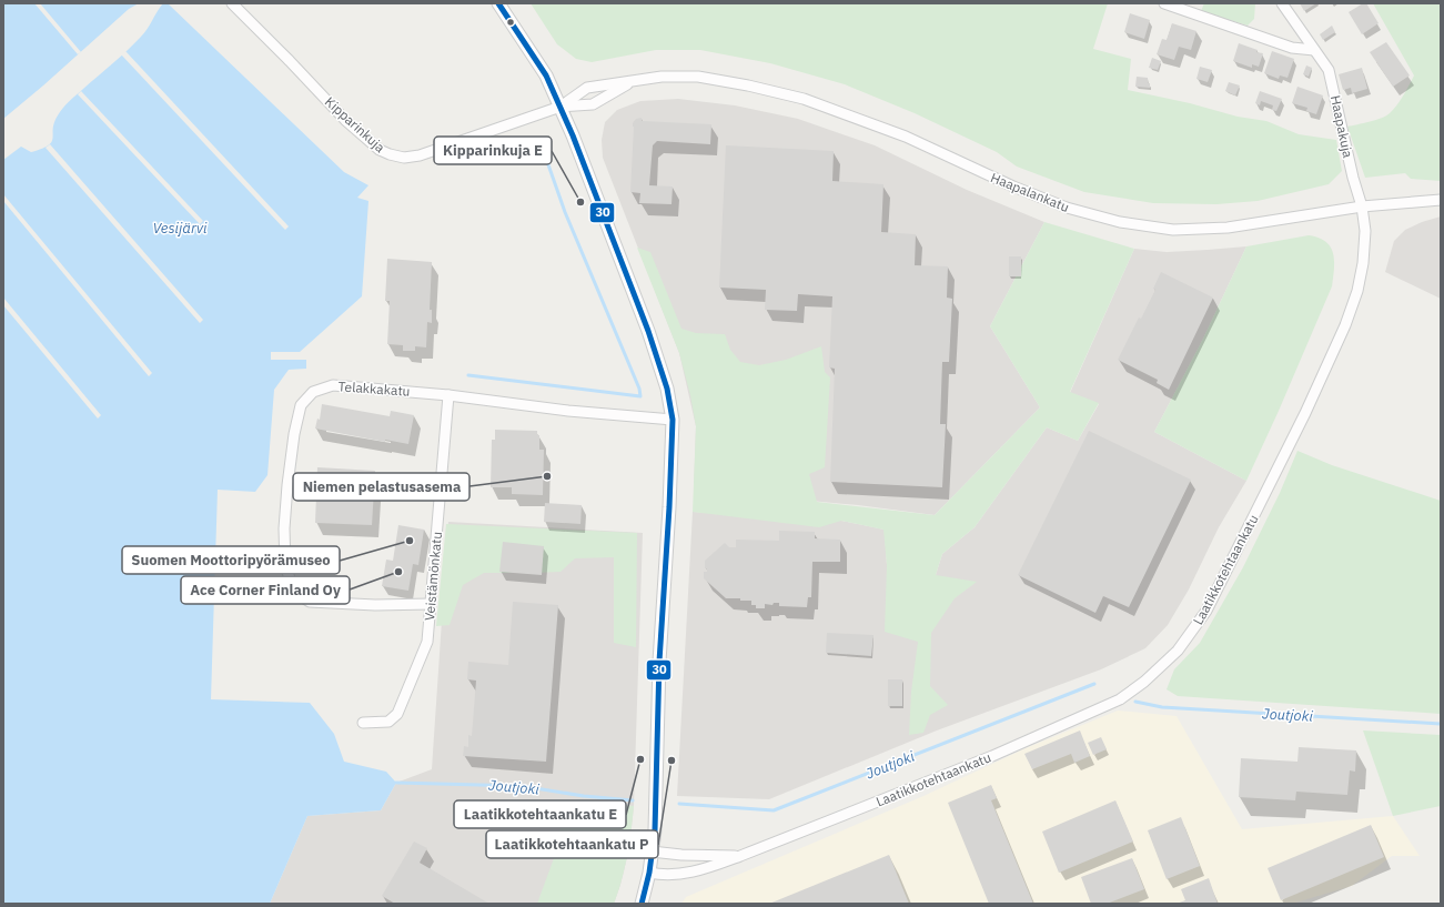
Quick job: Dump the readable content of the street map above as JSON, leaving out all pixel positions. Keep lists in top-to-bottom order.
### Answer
{
  "streets": {
    "street": [
      "Kipparinkuja",
      "Haapakuja",
      "Haapalankatu",
      "Telakkakatu",
      "Laatikkotehtaankatu",
      "Veistämönkatu"
    ]
  },
  "crossings": [
    ["Kipparinkuja", "Haapalankatu"],
    ["Haapakuja", "Haapalankatu"],
    ["Haapakuja", "Laatikkotehtaankatu"],
    ["Haapalankatu", "Laatikkotehtaankatu"],
    ["Telakkakatu", "Veistämönkatu"]
  ],
  "water": ["Vesijärvi", "Joutjoki"],
  "places": [
    "Kipparinkuja E",
    "Niemen pelastusasema",
    "Suomen Moottoripyörämuseo",
    "Ace Corner Finland Oy",
    "Laatikkotehtaankatu E",
    "Laatikkotehtaankatu P"
  ],
  "lines": ["transit line 30"]
}
